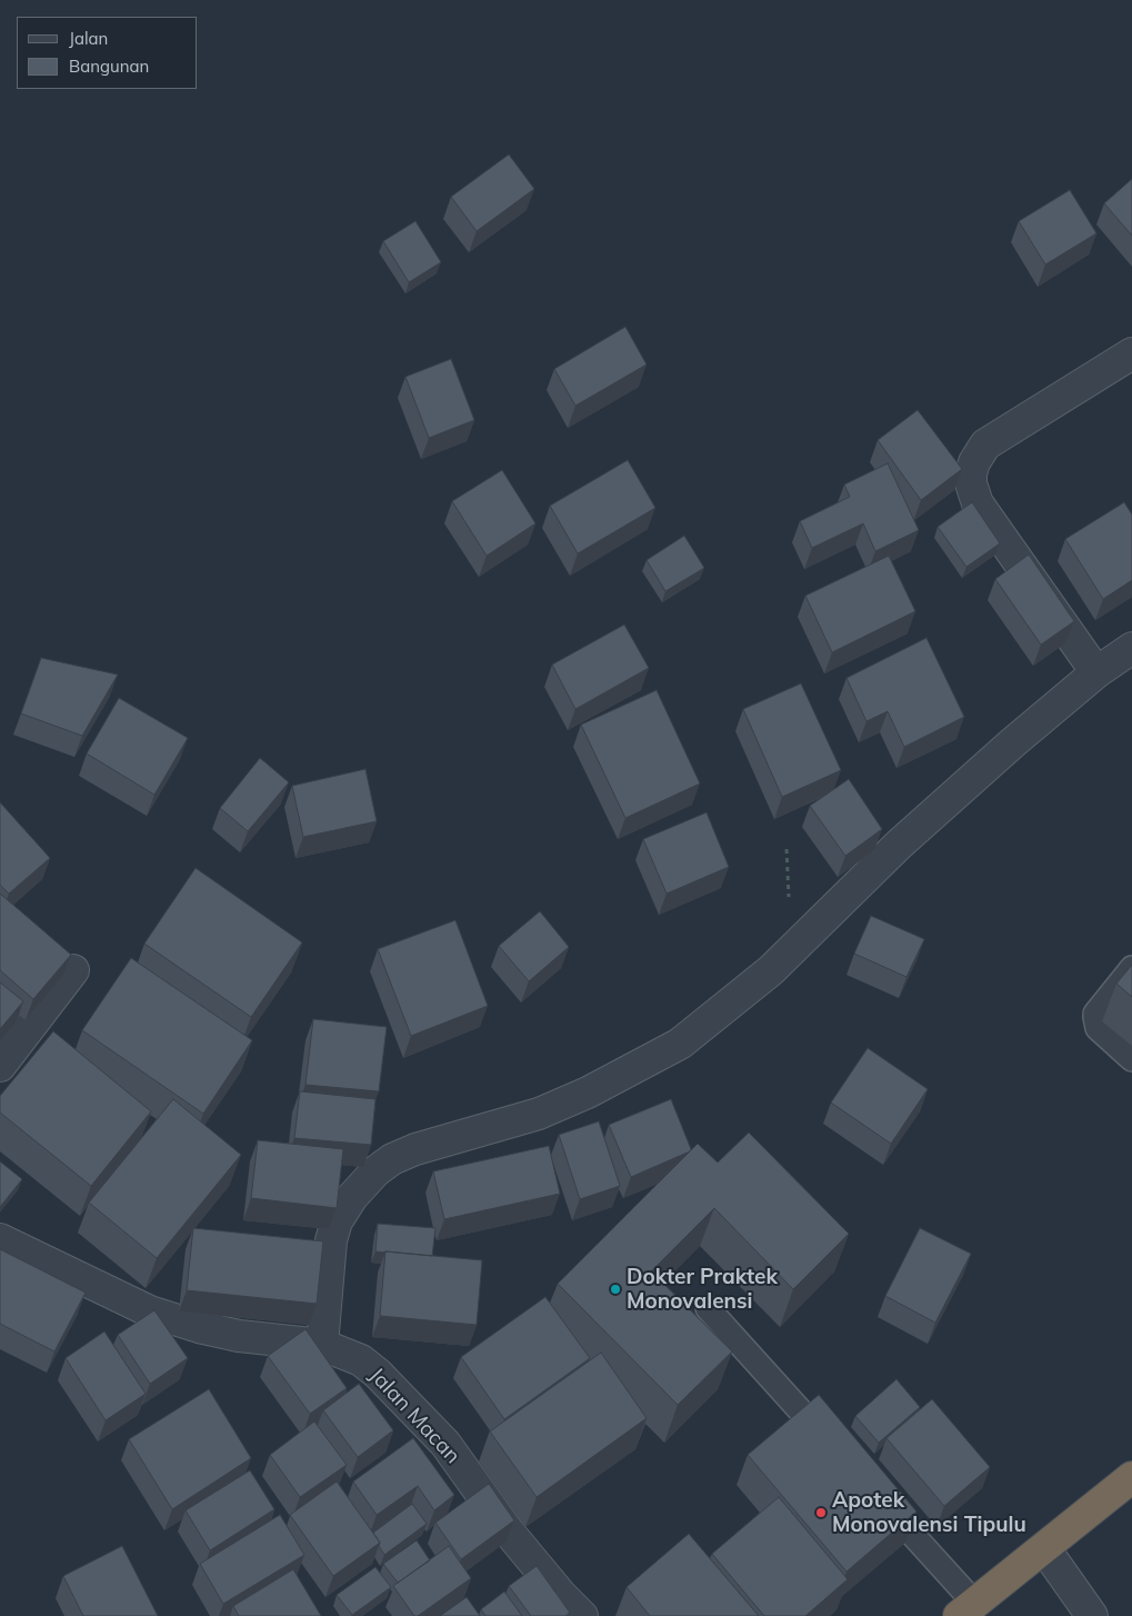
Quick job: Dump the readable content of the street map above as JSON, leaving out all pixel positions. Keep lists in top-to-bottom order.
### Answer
{
  "streets": {
    "street": ["Jalan Macan"]
  },
  "places": ["Dokter Praktek Monovalensi", "Apotek Monovalensi Tipulu"],
  "legend": ["Jalan", "Bangunan"]
}
